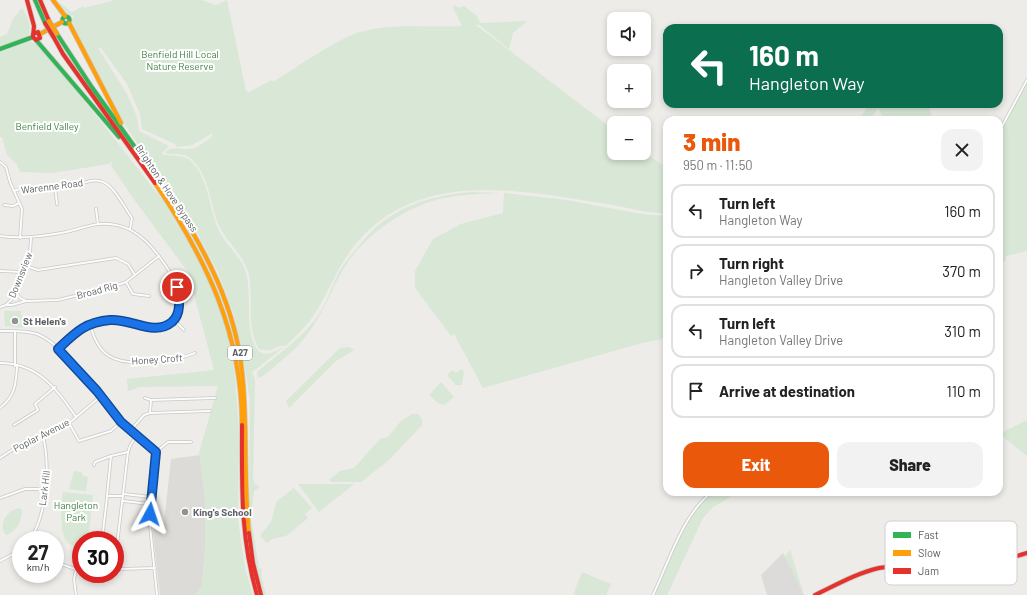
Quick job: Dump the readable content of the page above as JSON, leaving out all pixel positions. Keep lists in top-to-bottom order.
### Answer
{
  "streets": {
    "main road": ["Brighton & Hove Bypass", "A27"],
    "street": [
      "Warenne Road",
      "Downsview",
      "Broad Rig",
      "Honey Croft",
      "Poplar Avenue",
      "Lark Hill"
    ]
  },
  "crossings": [
    ["Brighton & Hove Bypass", "A27"],
    ["Downsview", "Broad Rig"],
    ["Poplar Avenue", "Lark Hill"]
  ],
  "parks": ["Benfield Hill Local Nature Reserve", "Benfield Valley", "Hangleton Park"],
  "places": ["St Helen's", "King's School"],
  "legend": ["Fast", "Slow", "Jam"],
  "page": {
    "map_buttons": ["+", "−"],
    "turn": ["160 m", "Hangleton Way"],
    "heading": ["3 min", "950 m · 11:50"],
    "list": [
      {
        "name": "Turn left",
        "note": "Hangleton Way",
        "value": "160 m"
      },
      {
        "name": "Turn right",
        "note": "Hangleton Valley Drive",
        "value": "370 m"
      },
      {
        "name": "Turn left",
        "note": "Hangleton Valley Drive",
        "value": "310 m"
      },
      {
        "name": "Arrive at destination",
        "value": "110 m"
      }
    ],
    "buttons": ["Exit", "Share"],
    "speed": "27 km/h",
    "limit": "30"
  }
}
